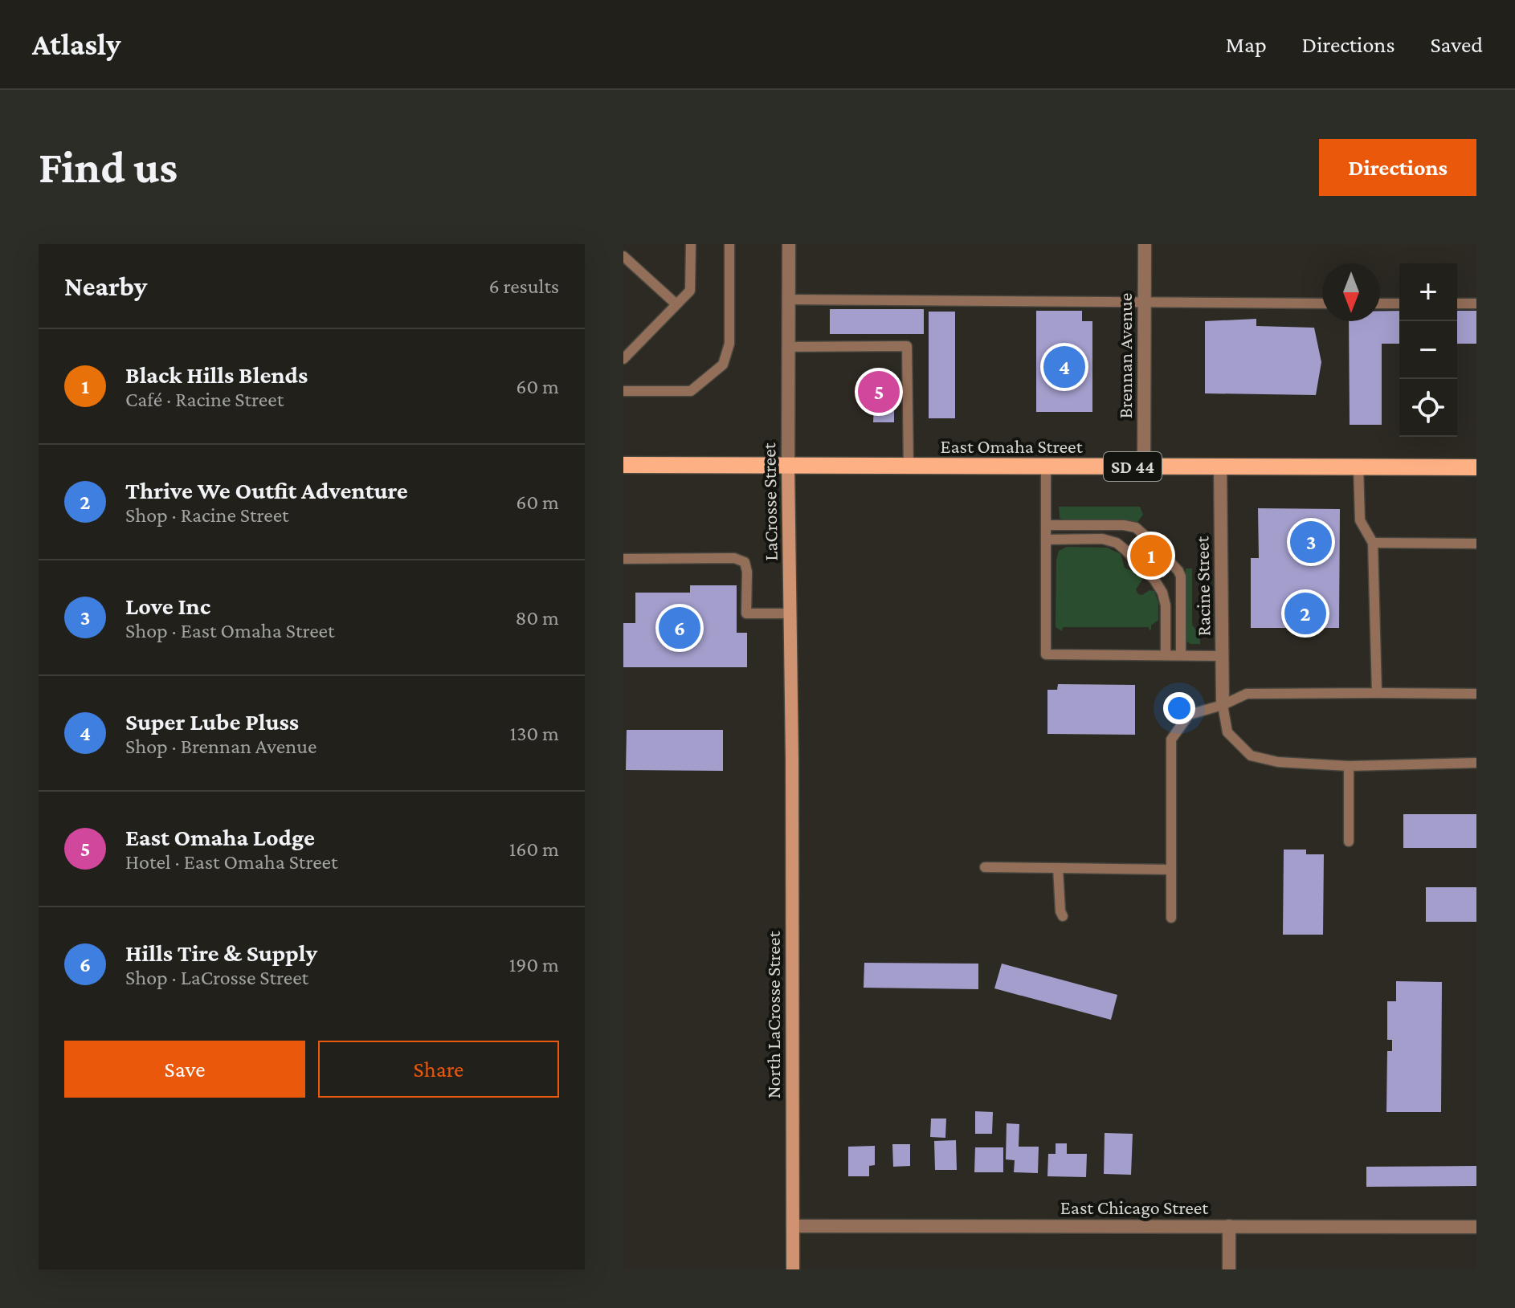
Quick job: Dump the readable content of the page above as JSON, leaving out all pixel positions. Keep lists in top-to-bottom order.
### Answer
{
  "streets": {
    "main road": [
      "East Omaha Street",
      "SD 44",
      "LaCrosse Street",
      "North LaCrosse Street"
    ],
    "street": ["Brennan Avenue", "Racine Street", "East Chicago Street"]
  },
  "crossings": [
    ["Brennan Avenue", "East Omaha Street"],
    ["East Omaha Street", "LaCrosse Street"],
    ["East Omaha Street", "Racine Street"],
    ["LaCrosse Street", "North LaCrosse Street"],
    ["North LaCrosse Street", "East Chicago Street"]
  ],
  "north": "bottom",
  "page": {
    "header": "Atlasly",
    "nav": ["Map", "Directions", "Saved"],
    "buttons": [
      "Directions",
      ["Save", "Share"]
    ],
    "title": "Find us",
    "heading": ["Nearby", "6 results"],
    "map_buttons": ["+", "−"],
    "list": [
      {
        "mark": "1",
        "name": "Black Hills Blends",
        "note": "Café · Racine Street",
        "value": "60 m"
      },
      {
        "mark": "2",
        "name": "Thrive We Outfit Adventure",
        "note": "Shop · Racine Street",
        "value": "60 m"
      },
      {
        "mark": "3",
        "name": "Love Inc",
        "note": "Shop · East Omaha Street",
        "value": "80 m"
      },
      {
        "mark": "4",
        "name": "Super Lube Pluss",
        "note": "Shop · Brennan Avenue",
        "value": "130 m"
      },
      {
        "mark": "5",
        "name": "East Omaha Lodge",
        "note": "Hotel · East Omaha Street",
        "value": "160 m"
      },
      {
        "mark": "6",
        "name": "Hills Tire & Supply",
        "note": "Shop · LaCrosse Street",
        "value": "190 m"
      }
    ],
    "pins": [
      "4",
      "5",
      "3",
      "1",
      "2",
      "6"
    ]
  }
}
